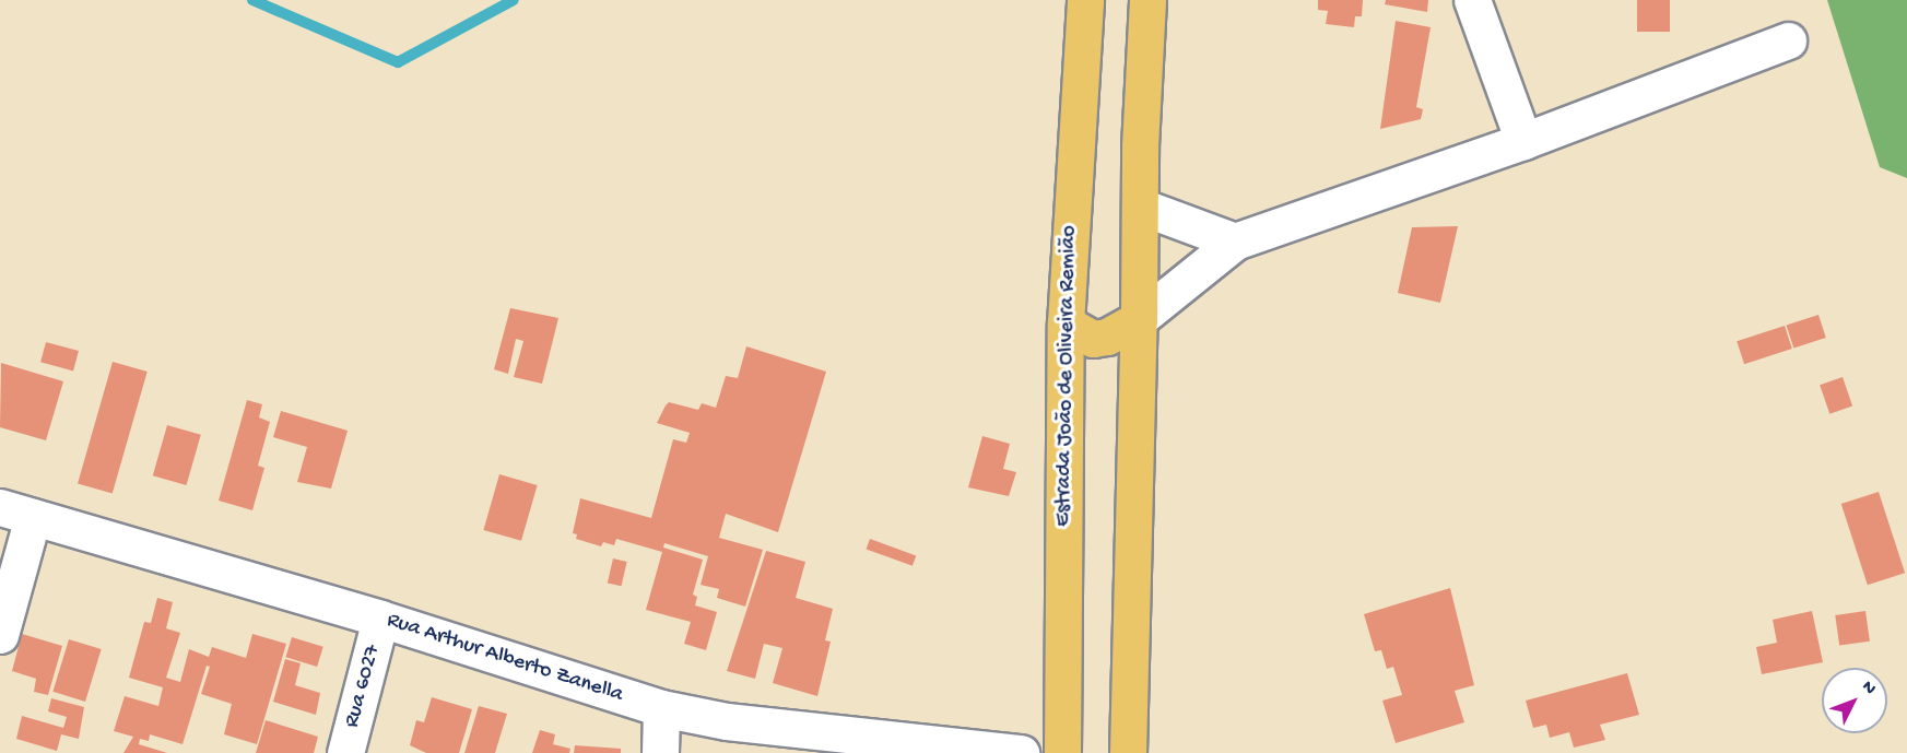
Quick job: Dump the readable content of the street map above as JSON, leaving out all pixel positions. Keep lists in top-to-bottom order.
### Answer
{
  "streets": {
    "main road": ["Estrada João de Oliveira Remião"],
    "street": ["Rua Arthur Alberto Zanella", "Rua 6027"]
  },
  "crossings": [
    ["Rua Arthur Alberto Zanella", "Rua 6027"]
  ],
  "north": "top right"
}
